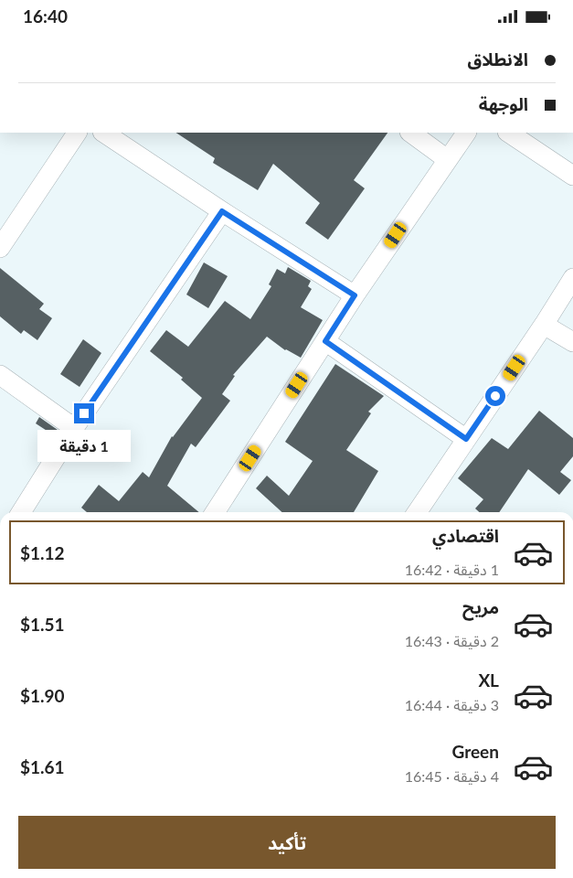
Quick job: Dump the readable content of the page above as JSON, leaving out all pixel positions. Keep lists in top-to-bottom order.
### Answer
{
  "page": {
    "status": "16:40",
    "banner": ["الانطلاق", "الوجهة"],
    "bubble": "1 دقيقة",
    "list": [
      {
        "name": "اقتصادي",
        "note": "1 دقيقة · 16:42",
        "value": "$1.12"
      },
      {
        "name": "مريح",
        "note": "2 دقيقة · 16:43",
        "value": "$1.51"
      },
      {
        "name": "XL",
        "note": "3 دقيقة · 16:44",
        "value": "$1.90"
      },
      {
        "name": "Green",
        "note": "4 دقيقة · 16:45",
        "value": "$1.61"
      }
    ],
    "buttons": "تأكيد"
  }
}
